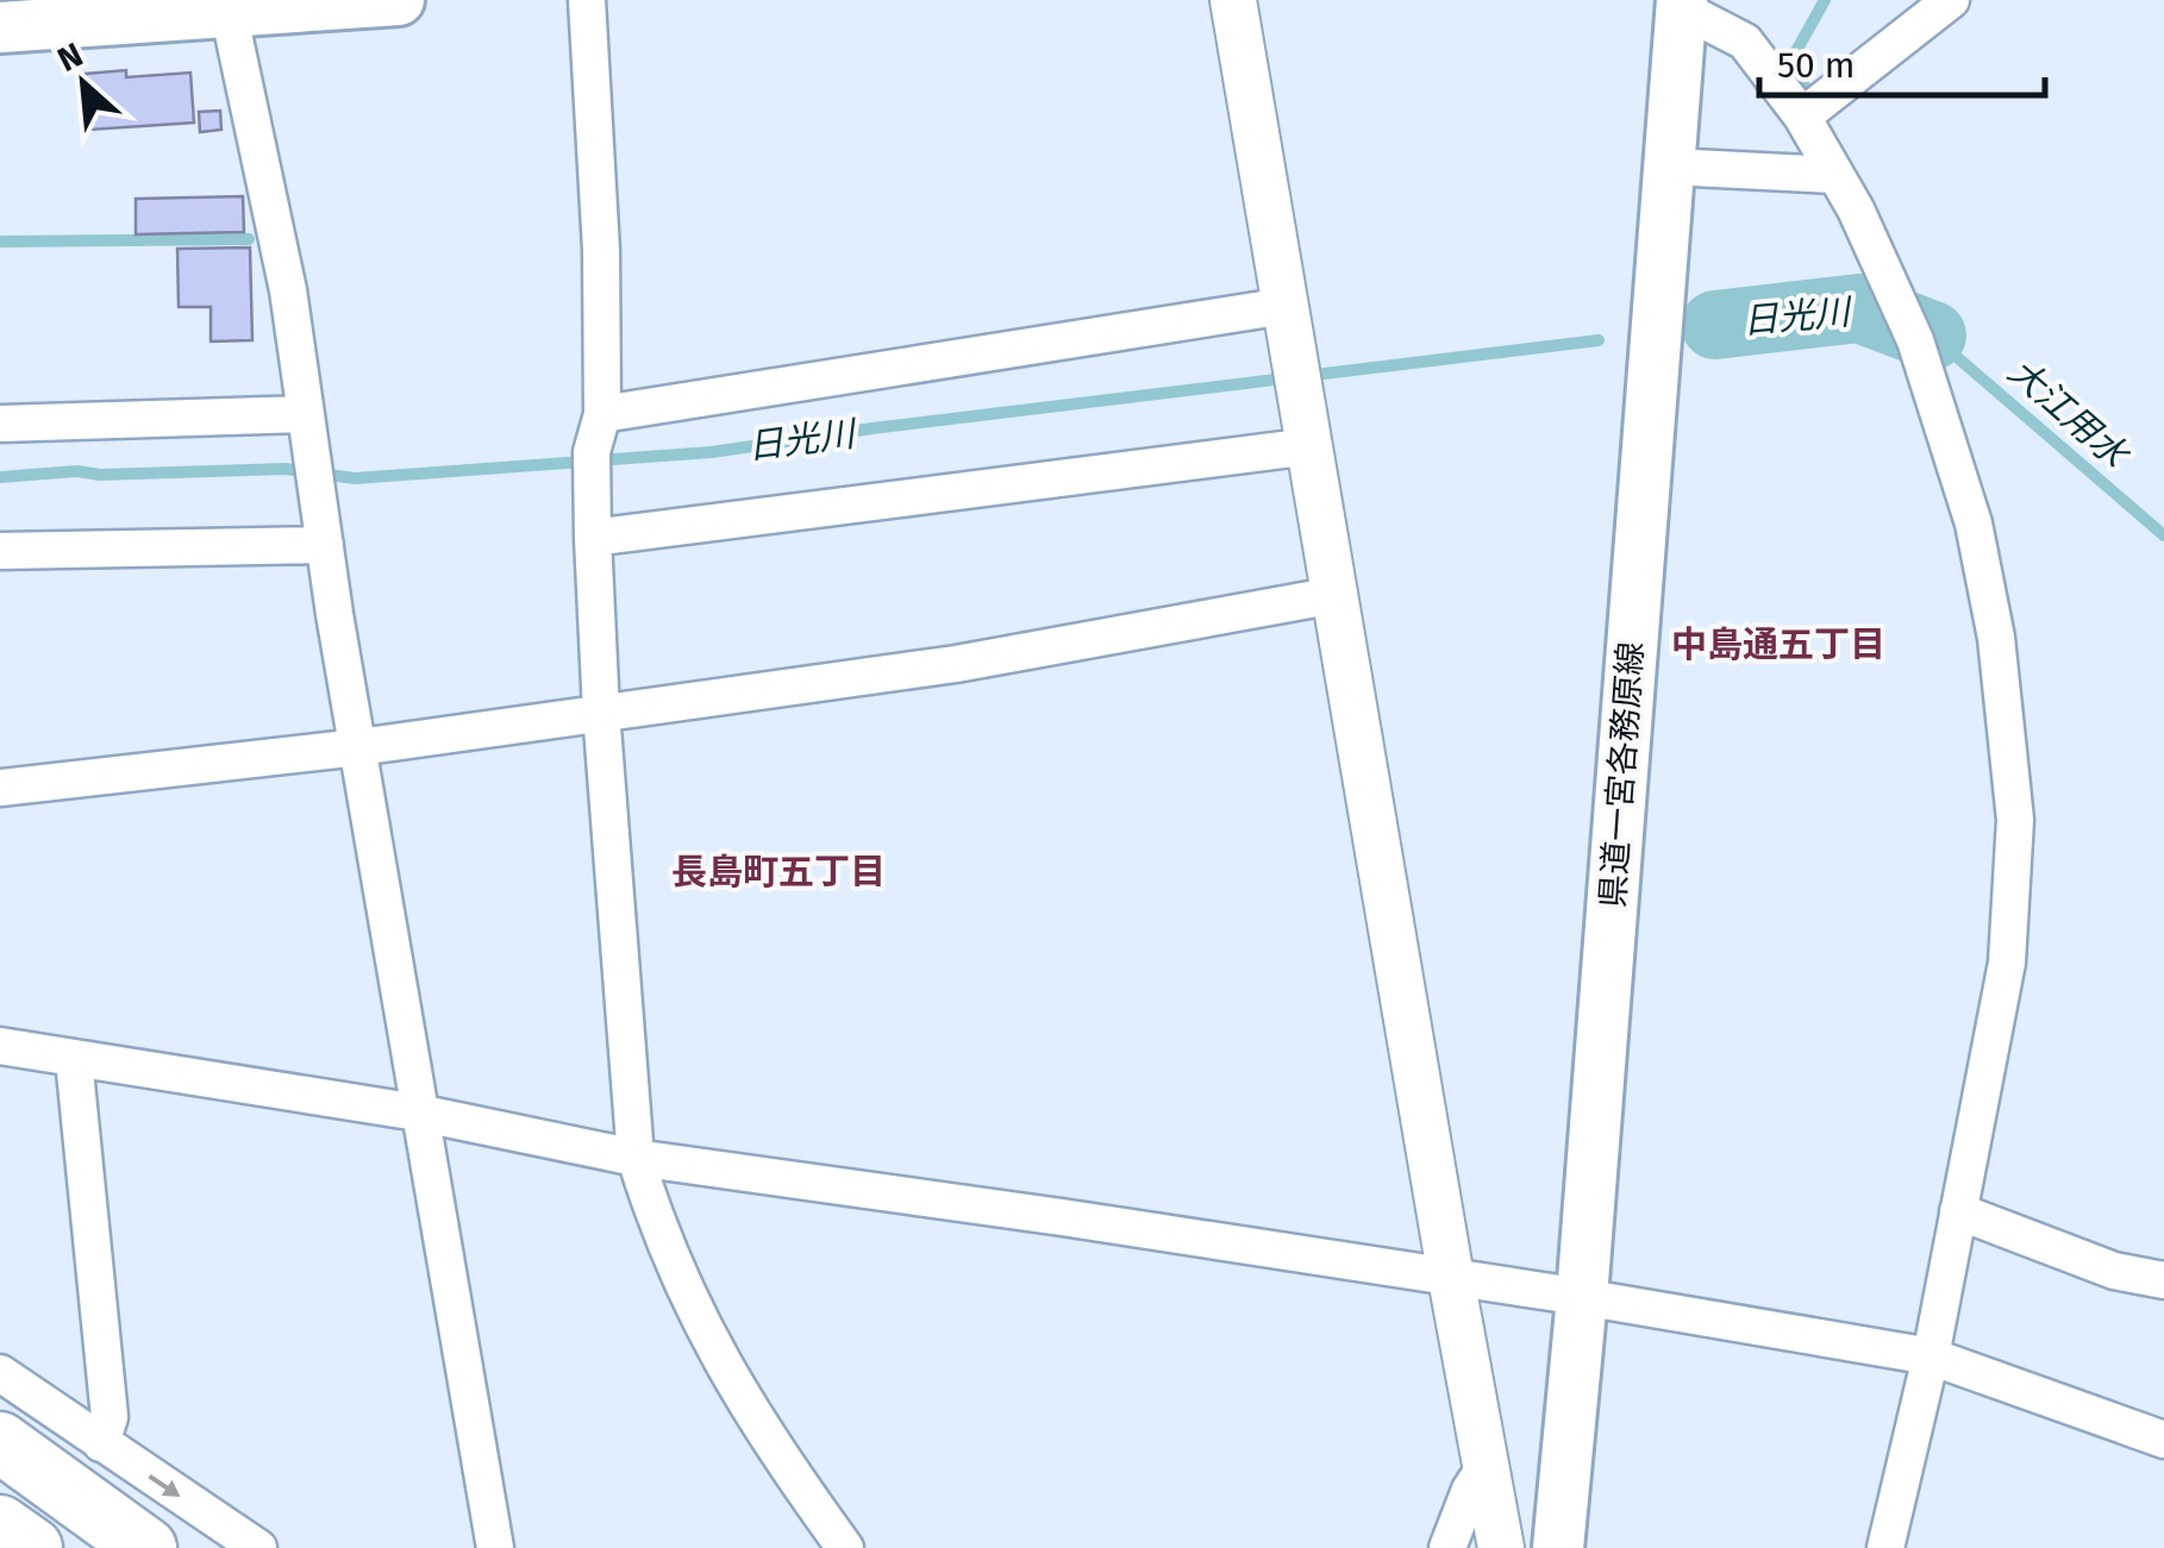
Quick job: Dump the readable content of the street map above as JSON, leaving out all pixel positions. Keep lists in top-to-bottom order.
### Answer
{
  "streets": {
    "main road": ["県道一宮各務原線"]
  },
  "districts": ["中島通五丁目", "長島町五丁目"],
  "water": ["日光川", "大江用水"],
  "scale_bar": "50 m",
  "north": "top left"
}
